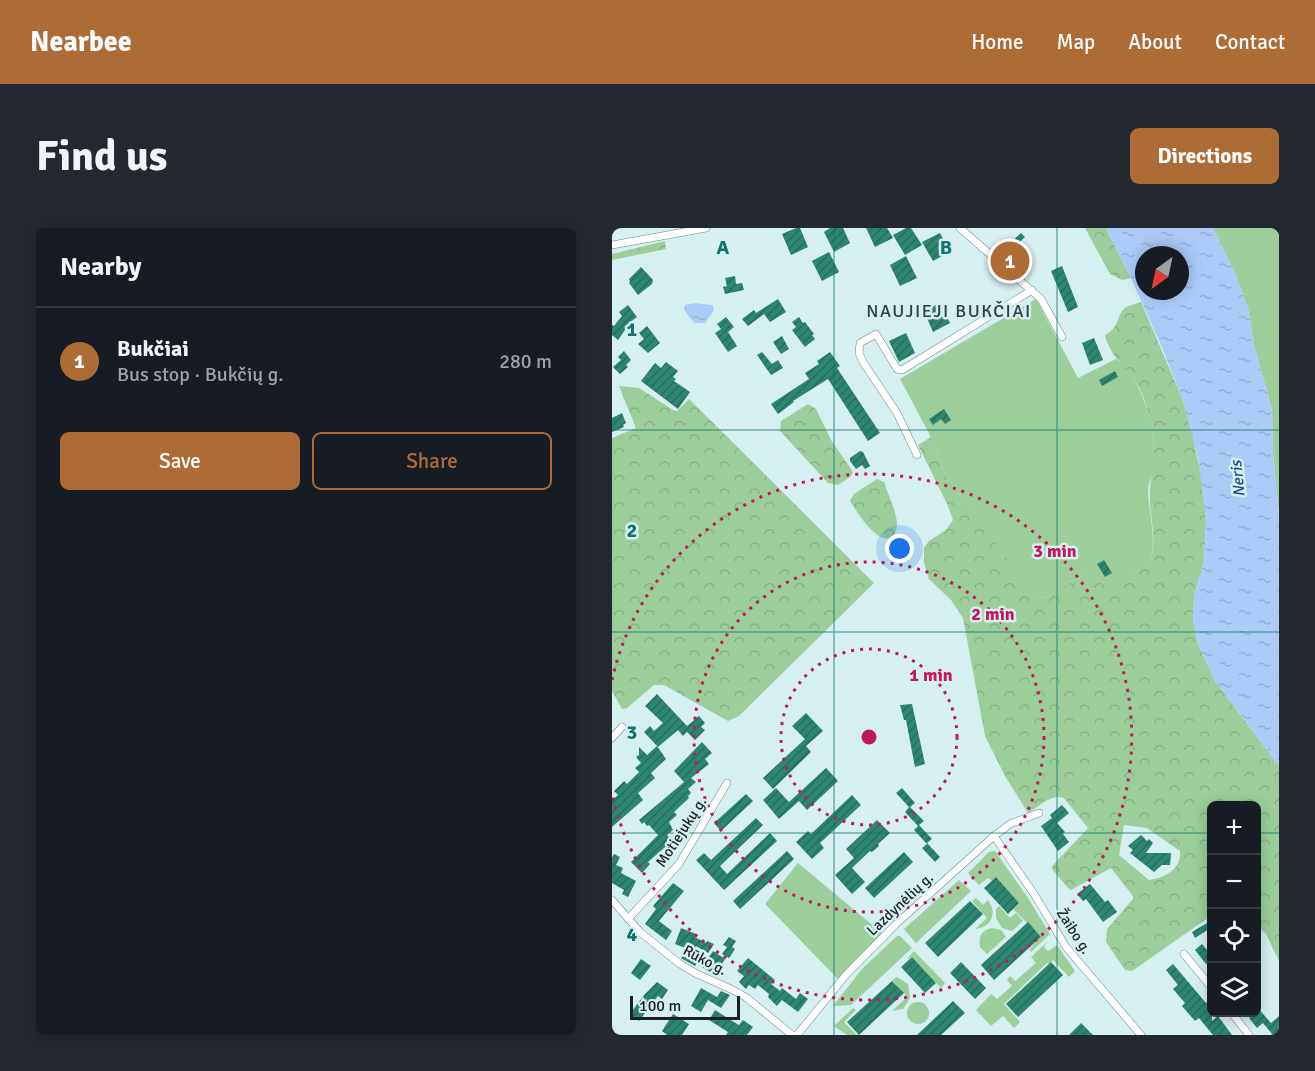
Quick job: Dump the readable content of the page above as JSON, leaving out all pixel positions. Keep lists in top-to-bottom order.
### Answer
{
  "streets": {
    "street": [
      "Motiejukų g.",
      "Lazdynėlių g.",
      "Žaibo g.",
      "Rūko g."
    ]
  },
  "crossings": [
    ["Motiejukų g.", "Rūko g."],
    ["Lazdynėlių g.", "Žaibo g."]
  ],
  "districts": ["NAUJIEJI BUKČIAI"],
  "water": ["Neris"],
  "scale_bar": "100 m",
  "north": "bottom left",
  "page": {
    "header": "Nearbee",
    "nav": [
      "Home",
      "Map",
      "About",
      "Contact"
    ],
    "buttons": [
      "Directions",
      ["Save", "Share"]
    ],
    "title": "Find us",
    "heading": "Nearby",
    "pins": "1",
    "list": [
      {
        "mark": "1",
        "name": "Bukčiai",
        "note": "Bus stop · Bukčių g.",
        "value": "280 m"
      }
    ],
    "map_buttons": ["+", "−"],
    "scale": "100 m"
  },
  "grid": {
    "columns": ["A", "B"],
    "rows": [
      "1",
      "2",
      "3",
      "4"
    ]
  },
  "rings": ["3 min", "2 min", "1 min"]
}
